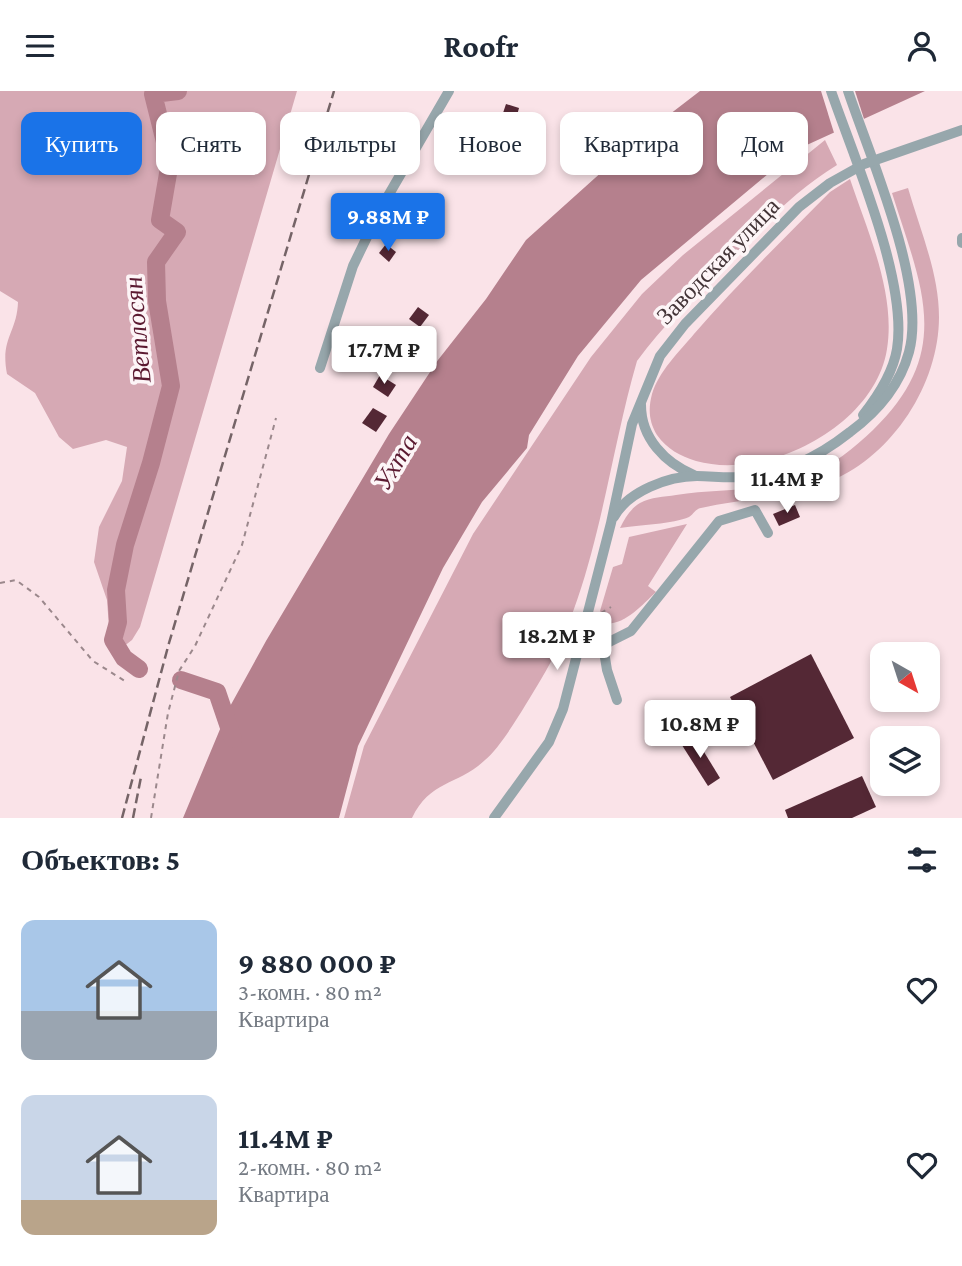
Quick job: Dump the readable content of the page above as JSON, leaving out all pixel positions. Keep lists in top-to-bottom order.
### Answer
{
  "streets": {
    "street": ["Заводская улица"]
  },
  "water": ["Ветлосян", "Ухта"],
  "north": "bottom right",
  "page": {
    "header": "Roofr",
    "chip": [
      "Купить",
      "Снять",
      "Фильтры",
      "Новое",
      "Квартира",
      "Дом"
    ],
    "price": [
      "9.88M ₽",
      "17.7M ₽",
      "11.4M ₽",
      "18.2M ₽",
      "10.8M ₽"
    ],
    "heading": "Объектов: 5",
    "list": [
      {
        "name": "9 880 000 ₽",
        "note": "3-комн. · 80 m² · Квартира"
      },
      {
        "name": "11.4M ₽",
        "note": "2-комн. · 80 m² · Квартира"
      }
    ]
  }
}
